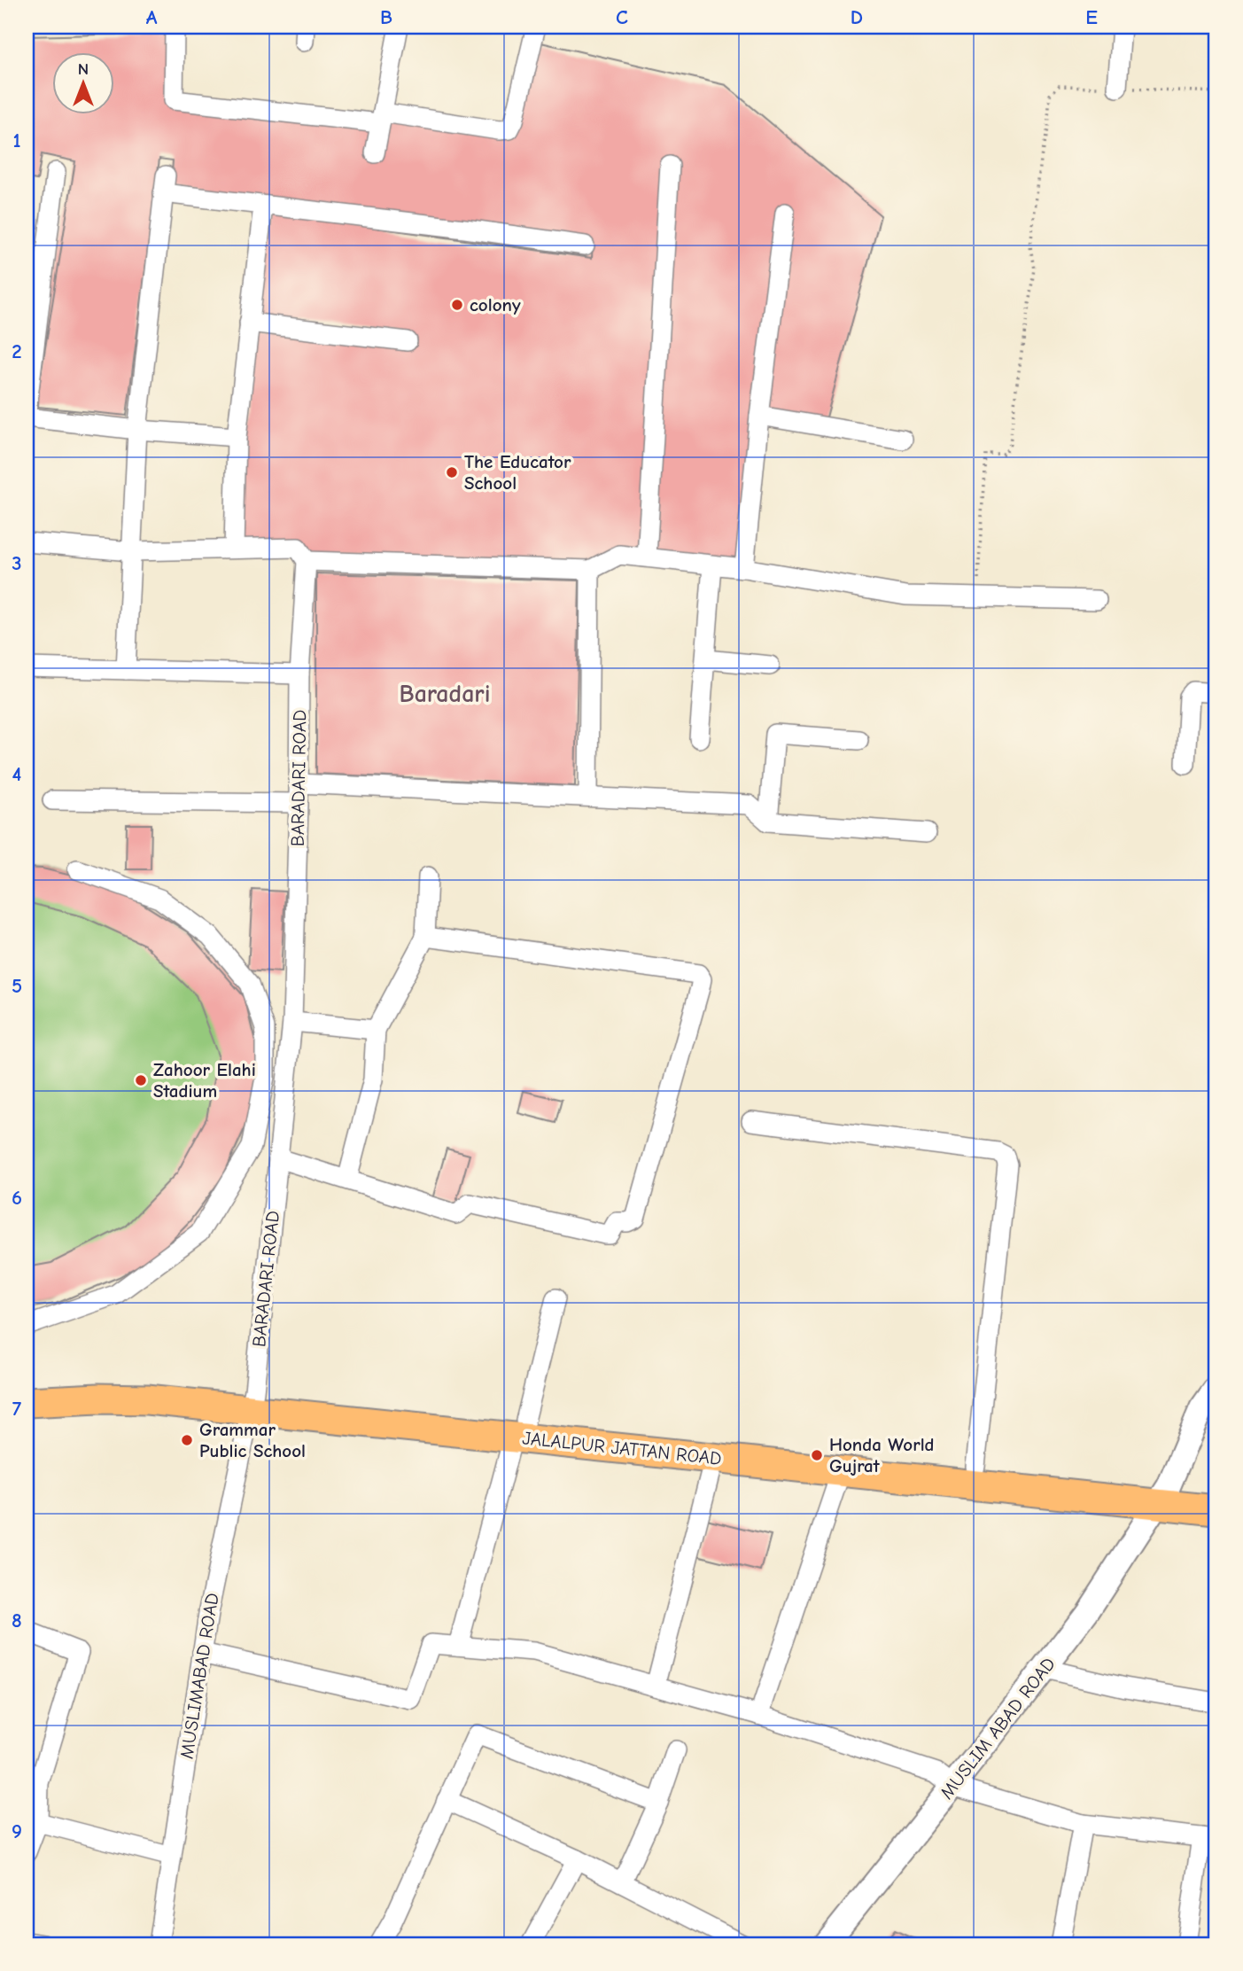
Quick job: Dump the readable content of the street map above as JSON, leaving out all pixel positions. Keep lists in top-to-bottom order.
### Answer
{
  "streets": {
    "main road": ["JALALPUR JATTAN ROAD"],
    "street": ["BARADARI ROAD", "MUSLIMABAD ROAD", "MUSLIM ABAD ROAD"]
  },
  "crossings": [
    ["BARADARI ROAD", "JALALPUR JATTAN ROAD"],
    ["BARADARI ROAD", "MUSLIMABAD ROAD"],
    ["JALALPUR JATTAN ROAD", "MUSLIMABAD ROAD"],
    ["JALALPUR JATTAN ROAD", "MUSLIM ABAD ROAD"]
  ],
  "districts": ["Baradari"],
  "places": [
    "colony",
    "The Educator School",
    "Zahoor Elahi Stadium",
    "Grammar Public School",
    "Honda World Gujrat"
  ],
  "north": "top",
  "grid": {
    "columns": [
      "A",
      "B",
      "C",
      "D",
      "E"
    ],
    "rows": [
      "1",
      "2",
      "3",
      "4",
      "5",
      "6",
      "7",
      "8",
      "9"
    ]
  }
}
